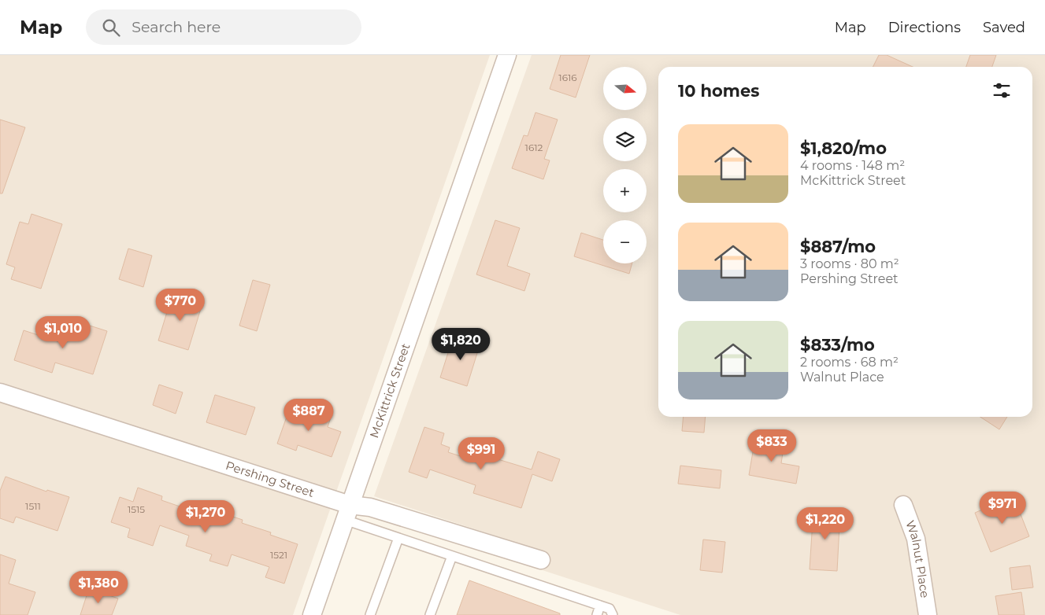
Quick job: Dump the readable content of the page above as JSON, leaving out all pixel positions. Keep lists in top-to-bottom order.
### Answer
{
  "streets": {
    "street": ["McKittrick Street", "Pershing Street", "Walnut Place"]
  },
  "crossings": [
    ["McKittrick Street", "Pershing Street"]
  ],
  "house_numbers": [
    "1616",
    "1612",
    "1511",
    "1515",
    "1521"
  ],
  "north": "right",
  "page": {
    "header": "Map",
    "search": "Search here",
    "nav": ["Map", "Directions", "Saved"],
    "map_buttons": ["+", "−"],
    "heading": "10 homes",
    "list": [
      {
        "name": "$1,820/mo",
        "note": "4 rooms · 148 m² · McKittrick Street"
      },
      {
        "name": "$887/mo",
        "note": "3 rooms · 80 m² · Pershing Street"
      },
      {
        "name": "$833/mo",
        "note": "2 rooms · 68 m² · Walnut Place"
      }
    ],
    "price": [
      "$770",
      "$1,010",
      "$1,820",
      "$887",
      "$833",
      "$991",
      "$971",
      "$1,270",
      "$1,220",
      "$1,380"
    ]
  }
}
